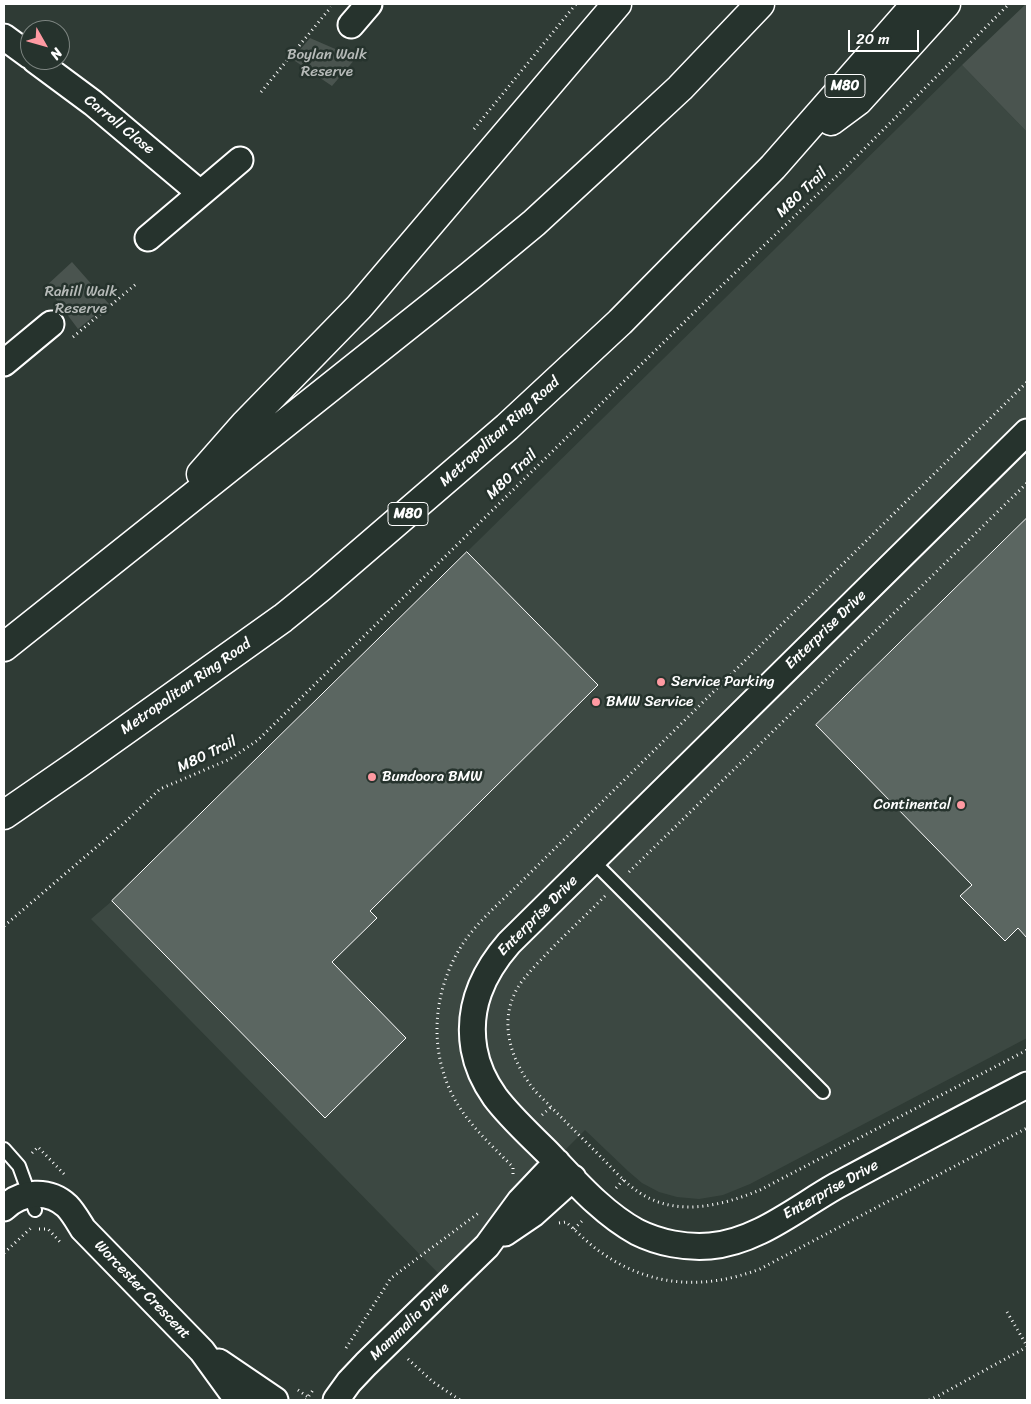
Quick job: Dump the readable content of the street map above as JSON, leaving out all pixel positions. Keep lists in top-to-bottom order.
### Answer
{
  "streets": {
    "highway": ["M80", "Metropolitan Ring Road"],
    "street": [
      "Carroll Close",
      "Enterprise Drive",
      "Worcester Crescent",
      "Mammalia Drive"
    ],
    "path": ["M80 Trail"]
  },
  "crossings": [
    ["Enterprise Drive", "Mammalia Drive"]
  ],
  "parks": ["Boylan Walk Reserve", "Rahill Walk Reserve"],
  "places": [
    "Service Parking",
    "BMW Service",
    "Bundoora BMW",
    "Continental"
  ],
  "scale_bar": "20 m",
  "north": "bottom right"
}
